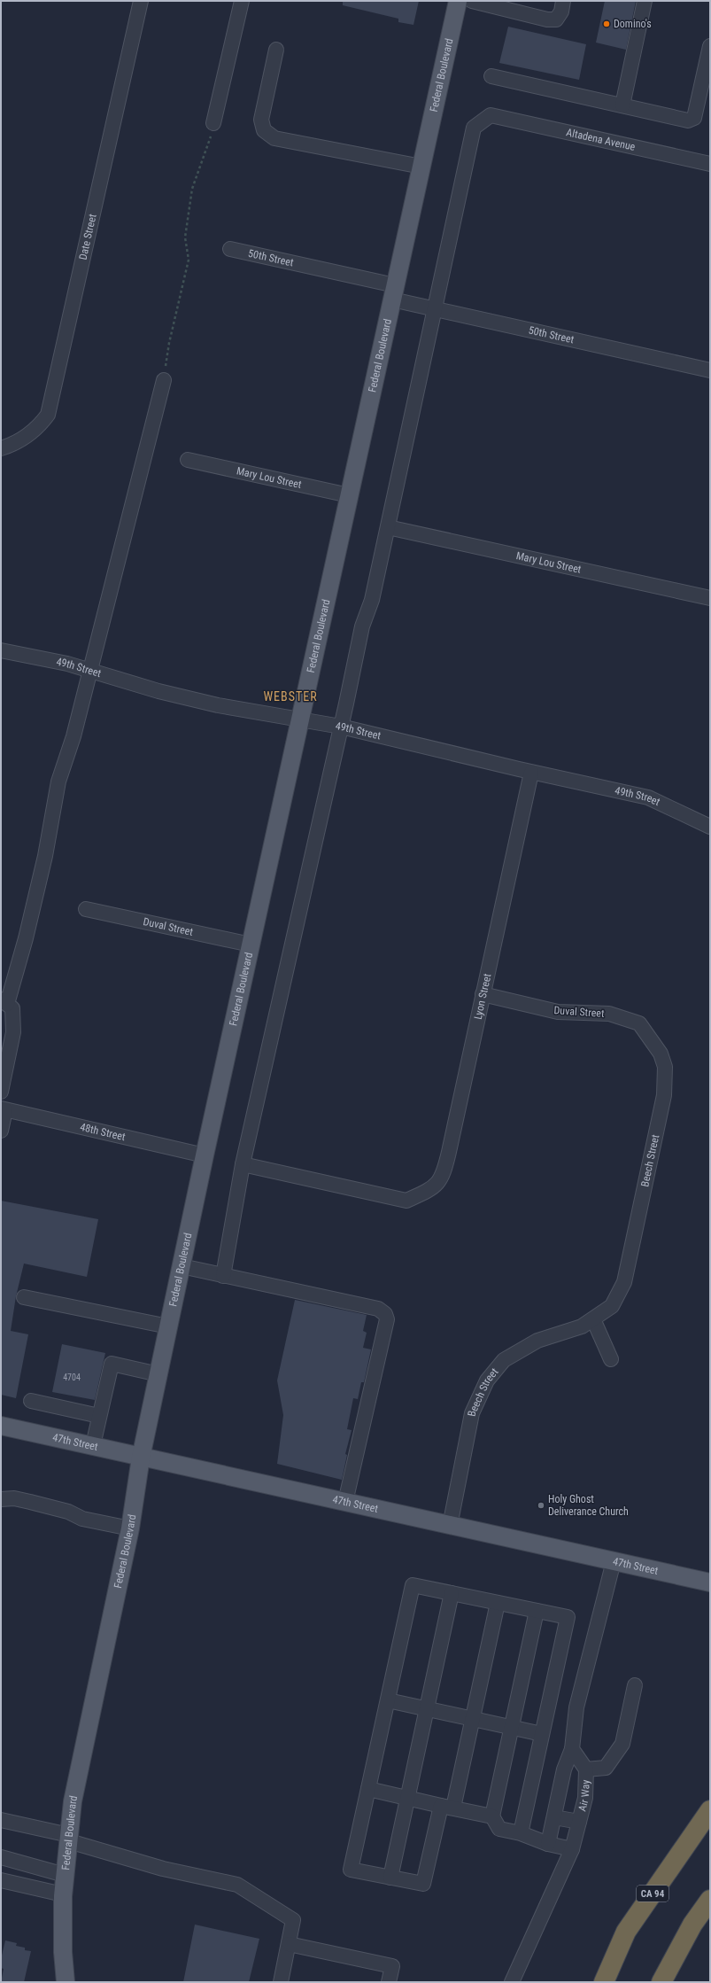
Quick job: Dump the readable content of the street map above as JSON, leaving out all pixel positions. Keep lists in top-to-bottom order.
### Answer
{
  "streets": {
    "highway": ["CA 94"],
    "main road": ["Federal Boulevard", "47th Street"],
    "street": [
      "Altadena Avenue",
      "Date Street",
      "50th Street",
      "Mary Lou Street",
      "49th Street",
      "Duval Street",
      "Lyon Street",
      "48th Street",
      "Beech Street",
      "Air Way"
    ]
  },
  "crossings": [
    ["Federal Boulevard", "50th Street"],
    ["Federal Boulevard", "Mary Lou Street"],
    ["Federal Boulevard", "49th Street"],
    ["Federal Boulevard", "Duval Street"],
    ["Federal Boulevard", "48th Street"],
    ["Federal Boulevard", "47th Street"],
    ["Altadena Avenue", "50th Street"],
    ["49th Street", "Lyon Street"],
    ["Duval Street", "Lyon Street"],
    ["Duval Street", "Beech Street"],
    ["Beech Street", "47th Street"]
  ],
  "districts": ["WEBSTER"],
  "places": ["Domino's", "Holy Ghost Deliverance Church"],
  "house_numbers": ["4704"]
}
